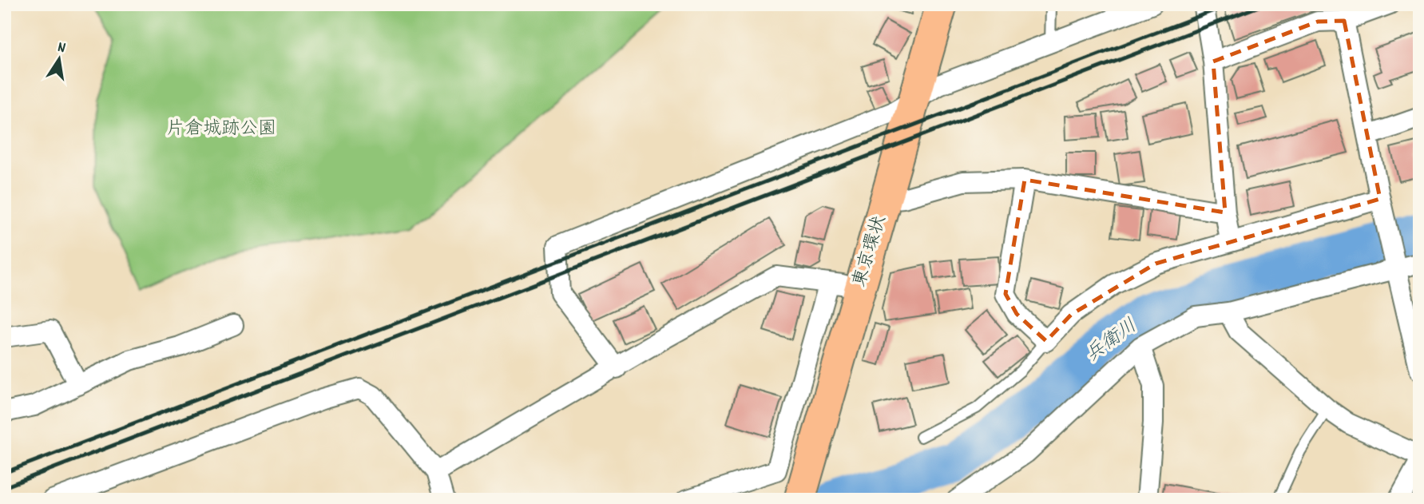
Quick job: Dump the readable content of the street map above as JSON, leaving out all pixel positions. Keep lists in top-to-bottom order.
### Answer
{
  "streets": {
    "highway": ["東京環状"]
  },
  "water": ["兵衛川"],
  "parks": ["片倉城跡公園"],
  "north": "top"
}
